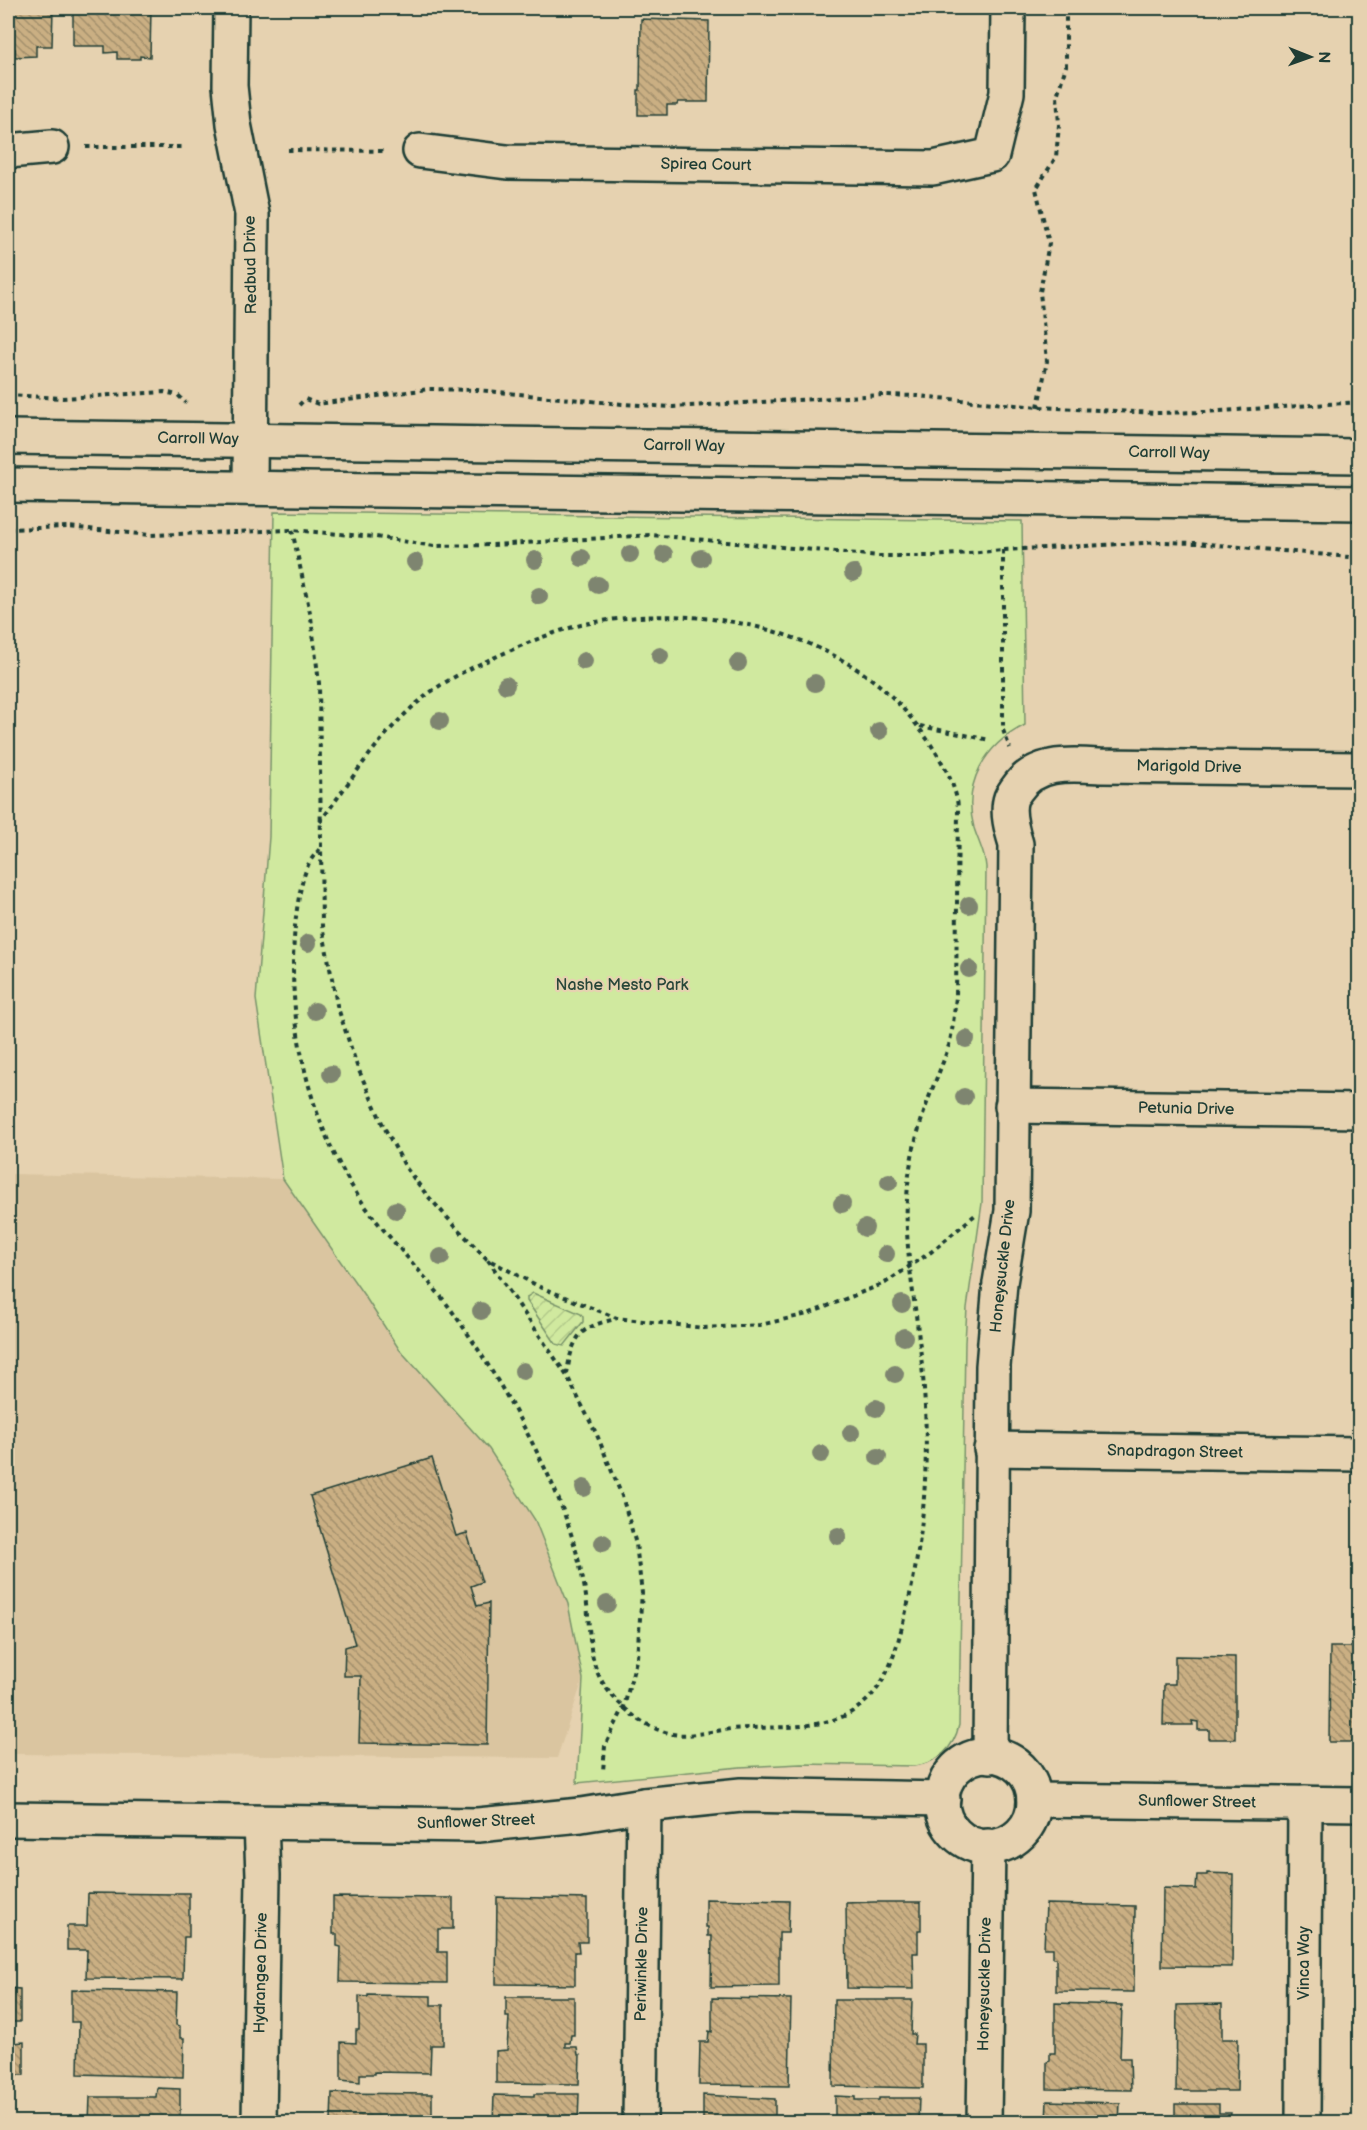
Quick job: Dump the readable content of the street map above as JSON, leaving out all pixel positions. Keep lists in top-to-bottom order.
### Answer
{
  "streets": {
    "street": [
      "Spirea Court",
      "Redbud Drive",
      "Carroll Way",
      "Marigold Drive",
      "Petunia Drive",
      "Honeysuckle Drive",
      "Snapdragon Street",
      "Sunflower Street",
      "Vinca Way",
      "Periwinkle Drive",
      "Hydrangea Drive"
    ]
  },
  "crossings": [
    ["Redbud Drive", "Carroll Way"],
    ["Marigold Drive", "Honeysuckle Drive"],
    ["Petunia Drive", "Honeysuckle Drive"],
    ["Honeysuckle Drive", "Snapdragon Street"],
    ["Honeysuckle Drive", "Sunflower Street"],
    ["Sunflower Street", "Vinca Way"],
    ["Sunflower Street", "Periwinkle Drive"],
    ["Sunflower Street", "Hydrangea Drive"]
  ],
  "parks": ["Nashe Mesto Park"],
  "north": "right"
}
